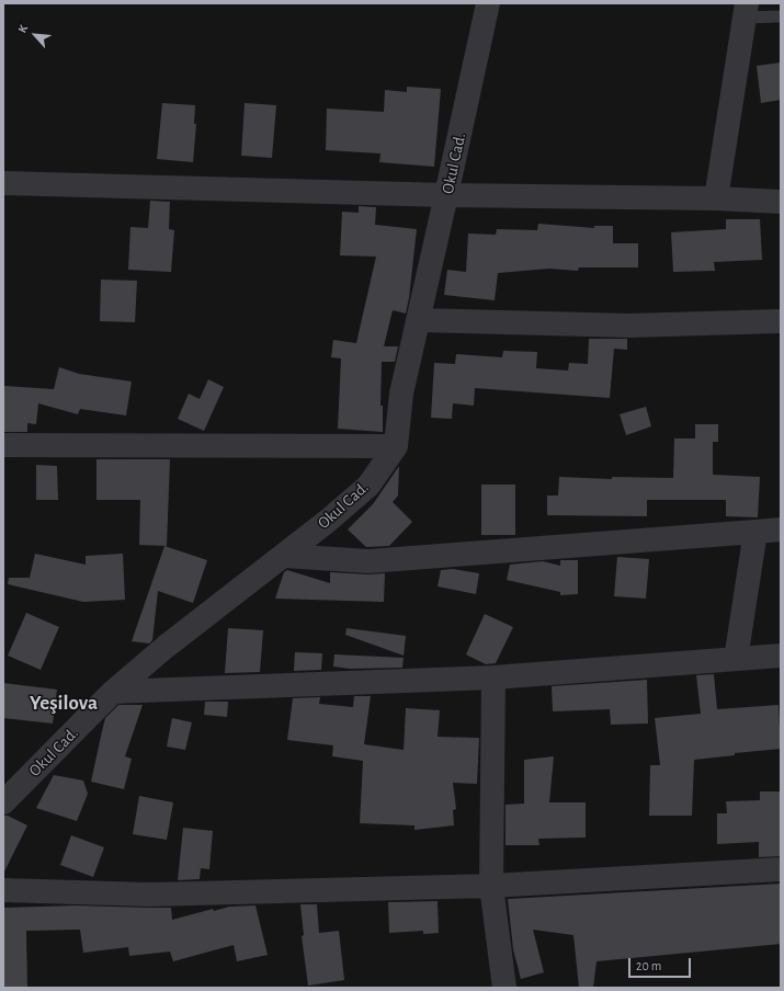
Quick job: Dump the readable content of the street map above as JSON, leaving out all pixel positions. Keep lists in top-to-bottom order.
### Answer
{
  "streets": {
    "street": ["Okul Cad."]
  },
  "districts": ["Yeşilova"],
  "scale_bar": "20 m",
  "north": "top left"
}
